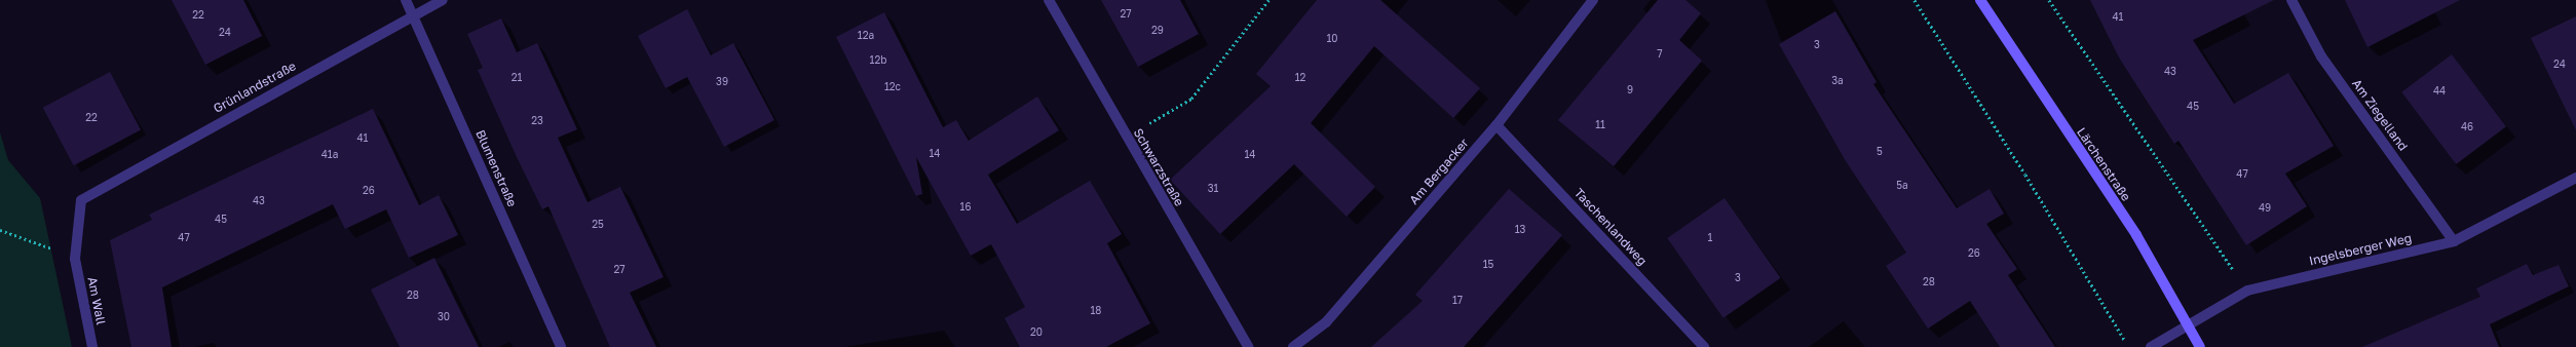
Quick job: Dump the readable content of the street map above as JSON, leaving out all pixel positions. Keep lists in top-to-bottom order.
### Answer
{
  "streets": {
    "street": [
      "Grünlandstraße",
      "Am Ziegelland",
      "Lärchenstraße",
      "Schwarzstraße",
      "Blumenstraße",
      "Am Bergacker",
      "Taschenlandweg",
      "Ingelsberger Weg",
      "Am Wall"
    ]
  },
  "crossings": [
    ["Grünlandstraße", "Blumenstraße"],
    ["Grünlandstraße", "Am Wall"],
    ["Am Ziegelland", "Ingelsberger Weg"],
    ["Lärchenstraße", "Ingelsberger Weg"],
    ["Am Bergacker", "Taschenlandweg"]
  ],
  "house_numbers": [
    "27",
    "22",
    "41",
    "29",
    "24",
    "12a",
    "10",
    "3",
    "7",
    "12b",
    "24",
    "43",
    "21",
    "12",
    "3a",
    "39",
    "12c",
    "9",
    "44",
    "45",
    "22",
    "23",
    "11",
    "46",
    "41",
    "5",
    "14",
    "41a",
    "14",
    "47",
    "5a",
    "31",
    "26",
    "43",
    "16",
    "49",
    "45",
    "25",
    "13",
    "47",
    "1",
    "26",
    "15",
    "27",
    "3",
    "28",
    "28",
    "17",
    "18",
    "30",
    "20"
  ]
}
